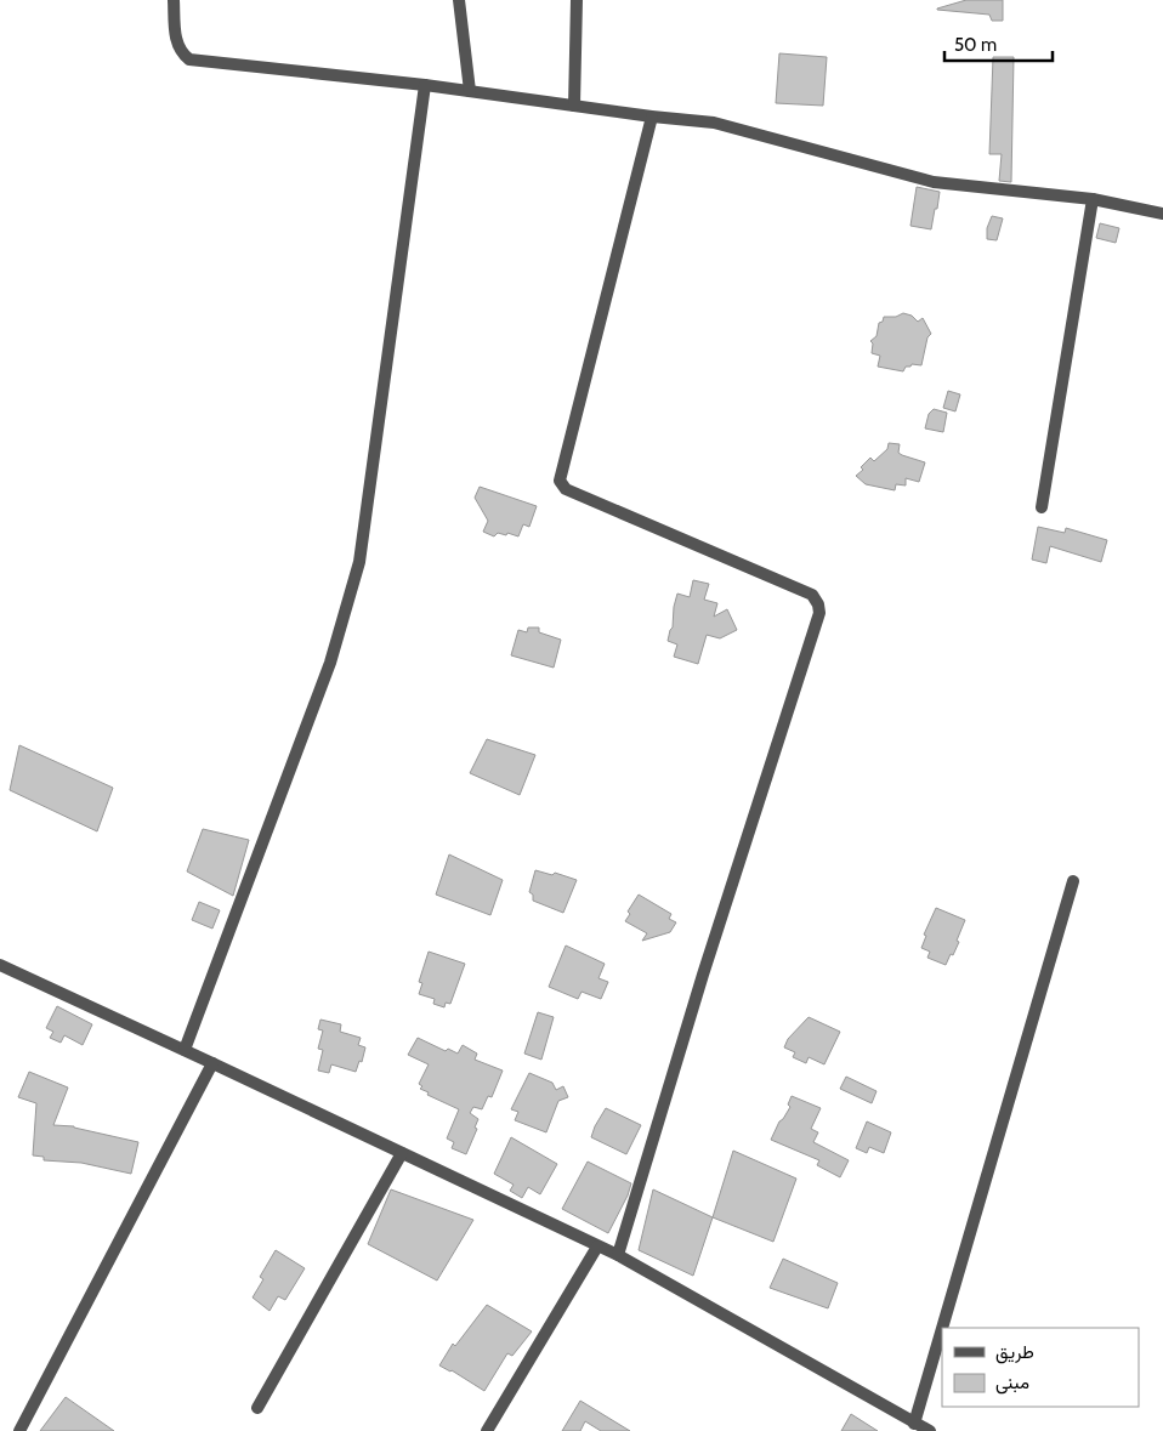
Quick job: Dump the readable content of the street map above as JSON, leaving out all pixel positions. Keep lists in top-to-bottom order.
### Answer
{
  "legend": ["طريق", "مبنى"],
  "scale_bar": "50 m"
}
